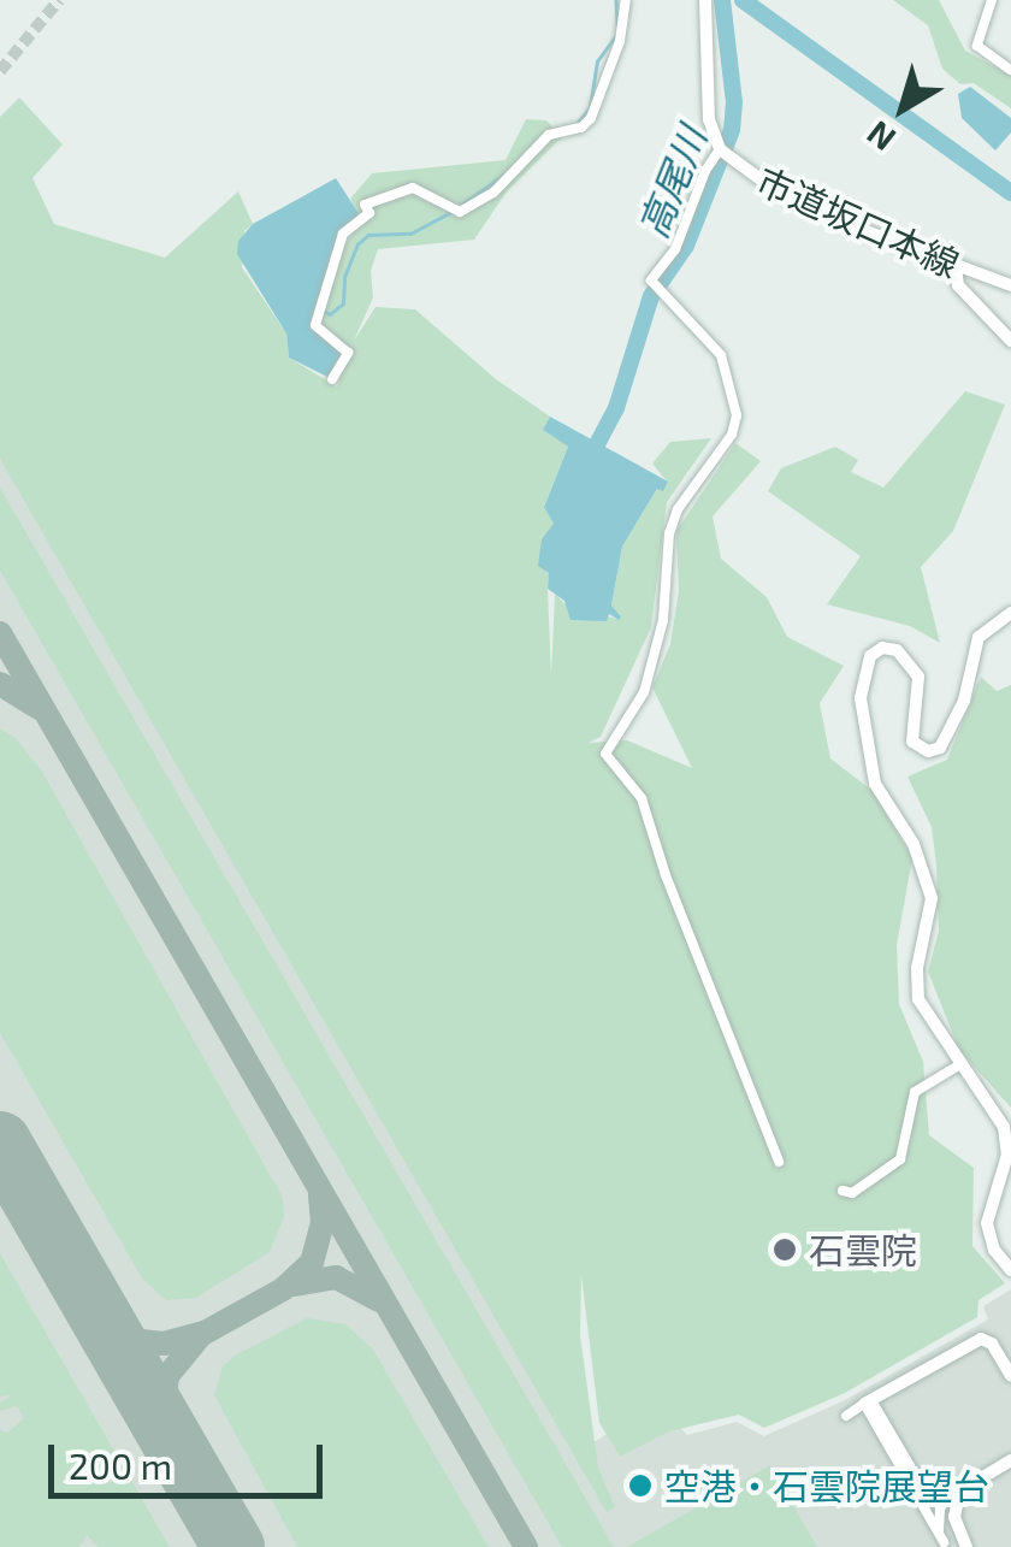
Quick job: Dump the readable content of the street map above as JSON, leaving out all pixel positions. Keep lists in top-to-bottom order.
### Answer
{
  "streets": {
    "street": ["市道坂口本線"]
  },
  "water": ["高尾川"],
  "places": ["石雲院", "空港・石雲院展望台"],
  "scale_bar": "200 m",
  "north": "bottom left"
}
